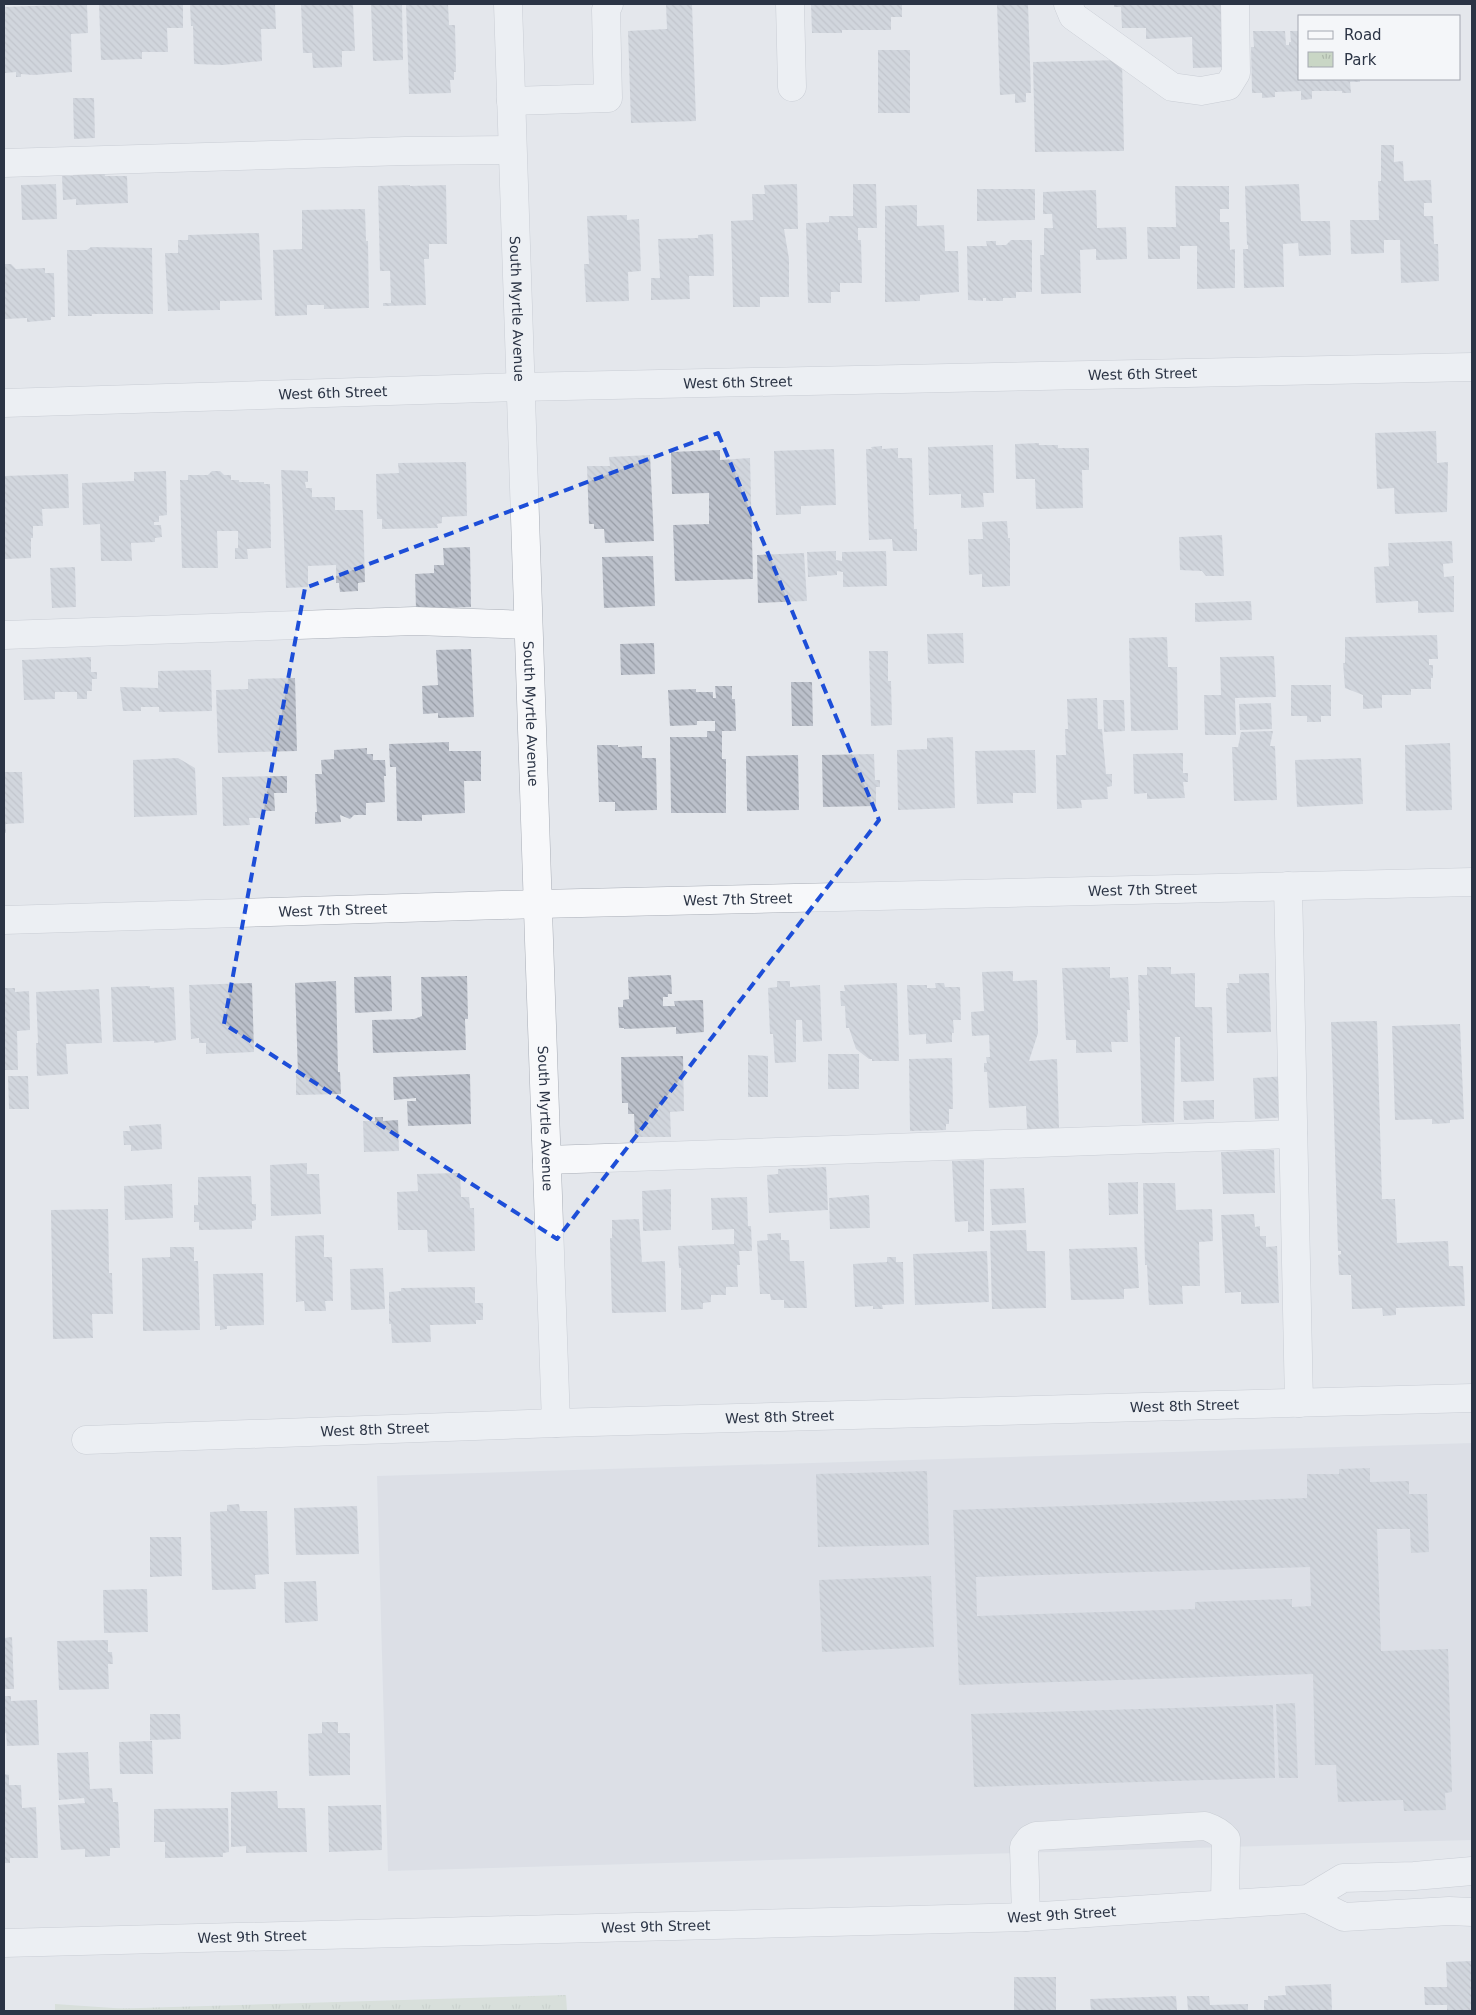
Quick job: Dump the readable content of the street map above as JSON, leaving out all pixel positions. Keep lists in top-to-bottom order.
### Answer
{
  "streets": {
    "street": [
      "South Myrtle Avenue",
      "West 6th Street",
      "West 7th Street",
      "West 8th Street",
      "West 9th Street"
    ]
  },
  "crossings": [
    ["South Myrtle Avenue", "West 6th Street"],
    ["South Myrtle Avenue", "West 7th Street"],
    ["South Myrtle Avenue", "West 8th Street"]
  ],
  "legend": ["Road", "Park"]
}
